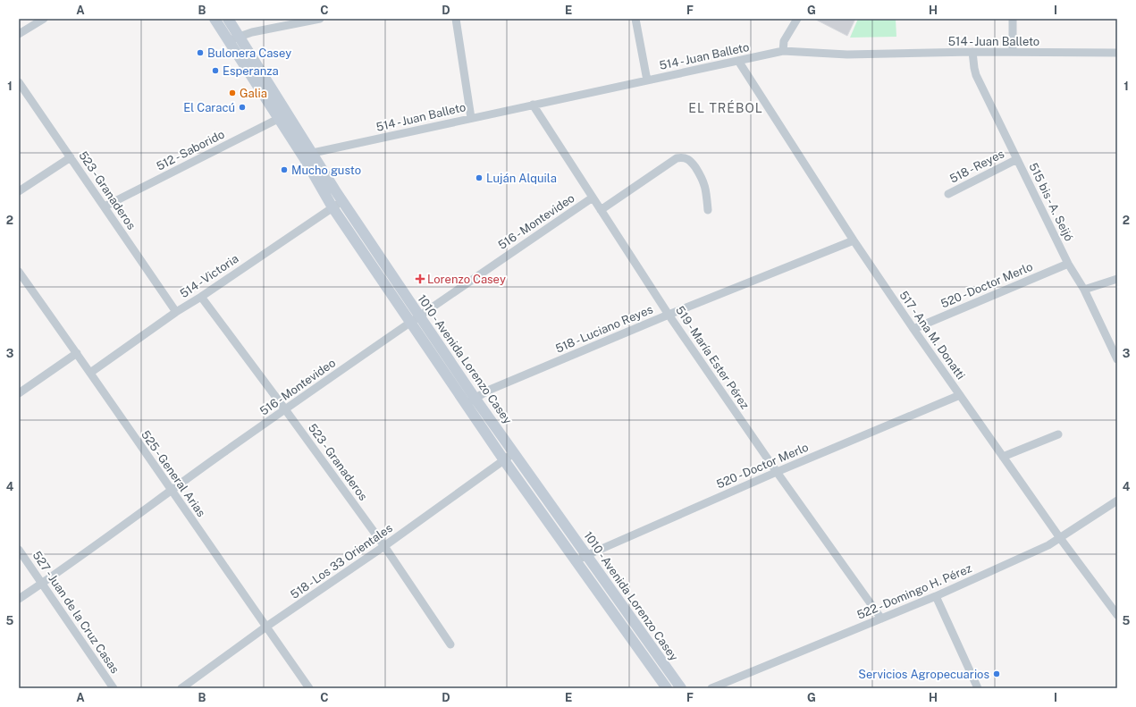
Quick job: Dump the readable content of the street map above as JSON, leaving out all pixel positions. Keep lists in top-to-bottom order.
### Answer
{
  "streets": {
    "main road": ["1010 - Avenida Lorenzo Casey"],
    "street": [
      "514 - Juan Balleto",
      "512 - Saborido",
      "518 - Reyes",
      "523 - Granaderos",
      "515 bis - A. Seijó",
      "516 - Montevideo",
      "514 - Victoria",
      "520 - Doctor Merlo",
      "518 - Luciano Reyes",
      "517 - Ana M. Donatti",
      "519 - María Ester Pérez",
      "525 - General Arias",
      "518 - Los 33 Orientales",
      "522 - Domingo H. Pérez",
      "527 - Juan de la Cruz Casas"
    ]
  },
  "crossings": [
    ["514 - Juan Balleto", "515 bis - A. Seijó"],
    ["514 - Juan Balleto", "517 - Ana M. Donatti"],
    ["514 - Juan Balleto", "519 - María Ester Pérez"],
    ["514 - Juan Balleto", "1010 - Avenida Lorenzo Casey"],
    ["512 - Saborido", "523 - Granaderos"],
    ["512 - Saborido", "1010 - Avenida Lorenzo Casey"],
    ["518 - Reyes", "515 bis - A. Seijó"],
    ["523 - Granaderos", "516 - Montevideo"],
    ["523 - Granaderos", "514 - Victoria"],
    ["523 - Granaderos", "518 - Los 33 Orientales"],
    ["515 bis - A. Seijó", "520 - Doctor Merlo"],
    ["516 - Montevideo", "519 - María Ester Pérez"],
    ["516 - Montevideo", "1010 - Avenida Lorenzo Casey"],
    ["516 - Montevideo", "525 - General Arias"],
    ["516 - Montevideo", "527 - Juan de la Cruz Casas"],
    ["514 - Victoria", "1010 - Avenida Lorenzo Casey"],
    ["514 - Victoria", "525 - General Arias"],
    ["520 - Doctor Merlo", "517 - Ana M. Donatti"],
    ["520 - Doctor Merlo", "519 - María Ester Pérez"],
    ["520 - Doctor Merlo", "1010 - Avenida Lorenzo Casey"],
    ["518 - Luciano Reyes", "517 - Ana M. Donatti"],
    ["518 - Luciano Reyes", "519 - María Ester Pérez"],
    ["518 - Luciano Reyes", "1010 - Avenida Lorenzo Casey"],
    ["517 - Ana M. Donatti", "522 - Domingo H. Pérez"],
    ["519 - María Ester Pérez", "522 - Domingo H. Pérez"],
    ["1010 - Avenida Lorenzo Casey", "518 - Los 33 Orientales"],
    ["525 - General Arias", "518 - Los 33 Orientales"]
  ],
  "districts": ["EL TRÉBOL"],
  "places": {
    "other": [
      "Bulonera Casey",
      "Esperanza",
      "Galia",
      "El Caracú",
      "Mucho gusto",
      "Luján Alquila",
      "Servicios Agropecuarios"
    ],
    "health": ["Lorenzo Casey"]
  },
  "grid": {
    "columns": [
      "A",
      "B",
      "C",
      "D",
      "E",
      "F",
      "G",
      "H",
      "I"
    ],
    "rows": [
      "1",
      "2",
      "3",
      "4",
      "5"
    ]
  }
}
